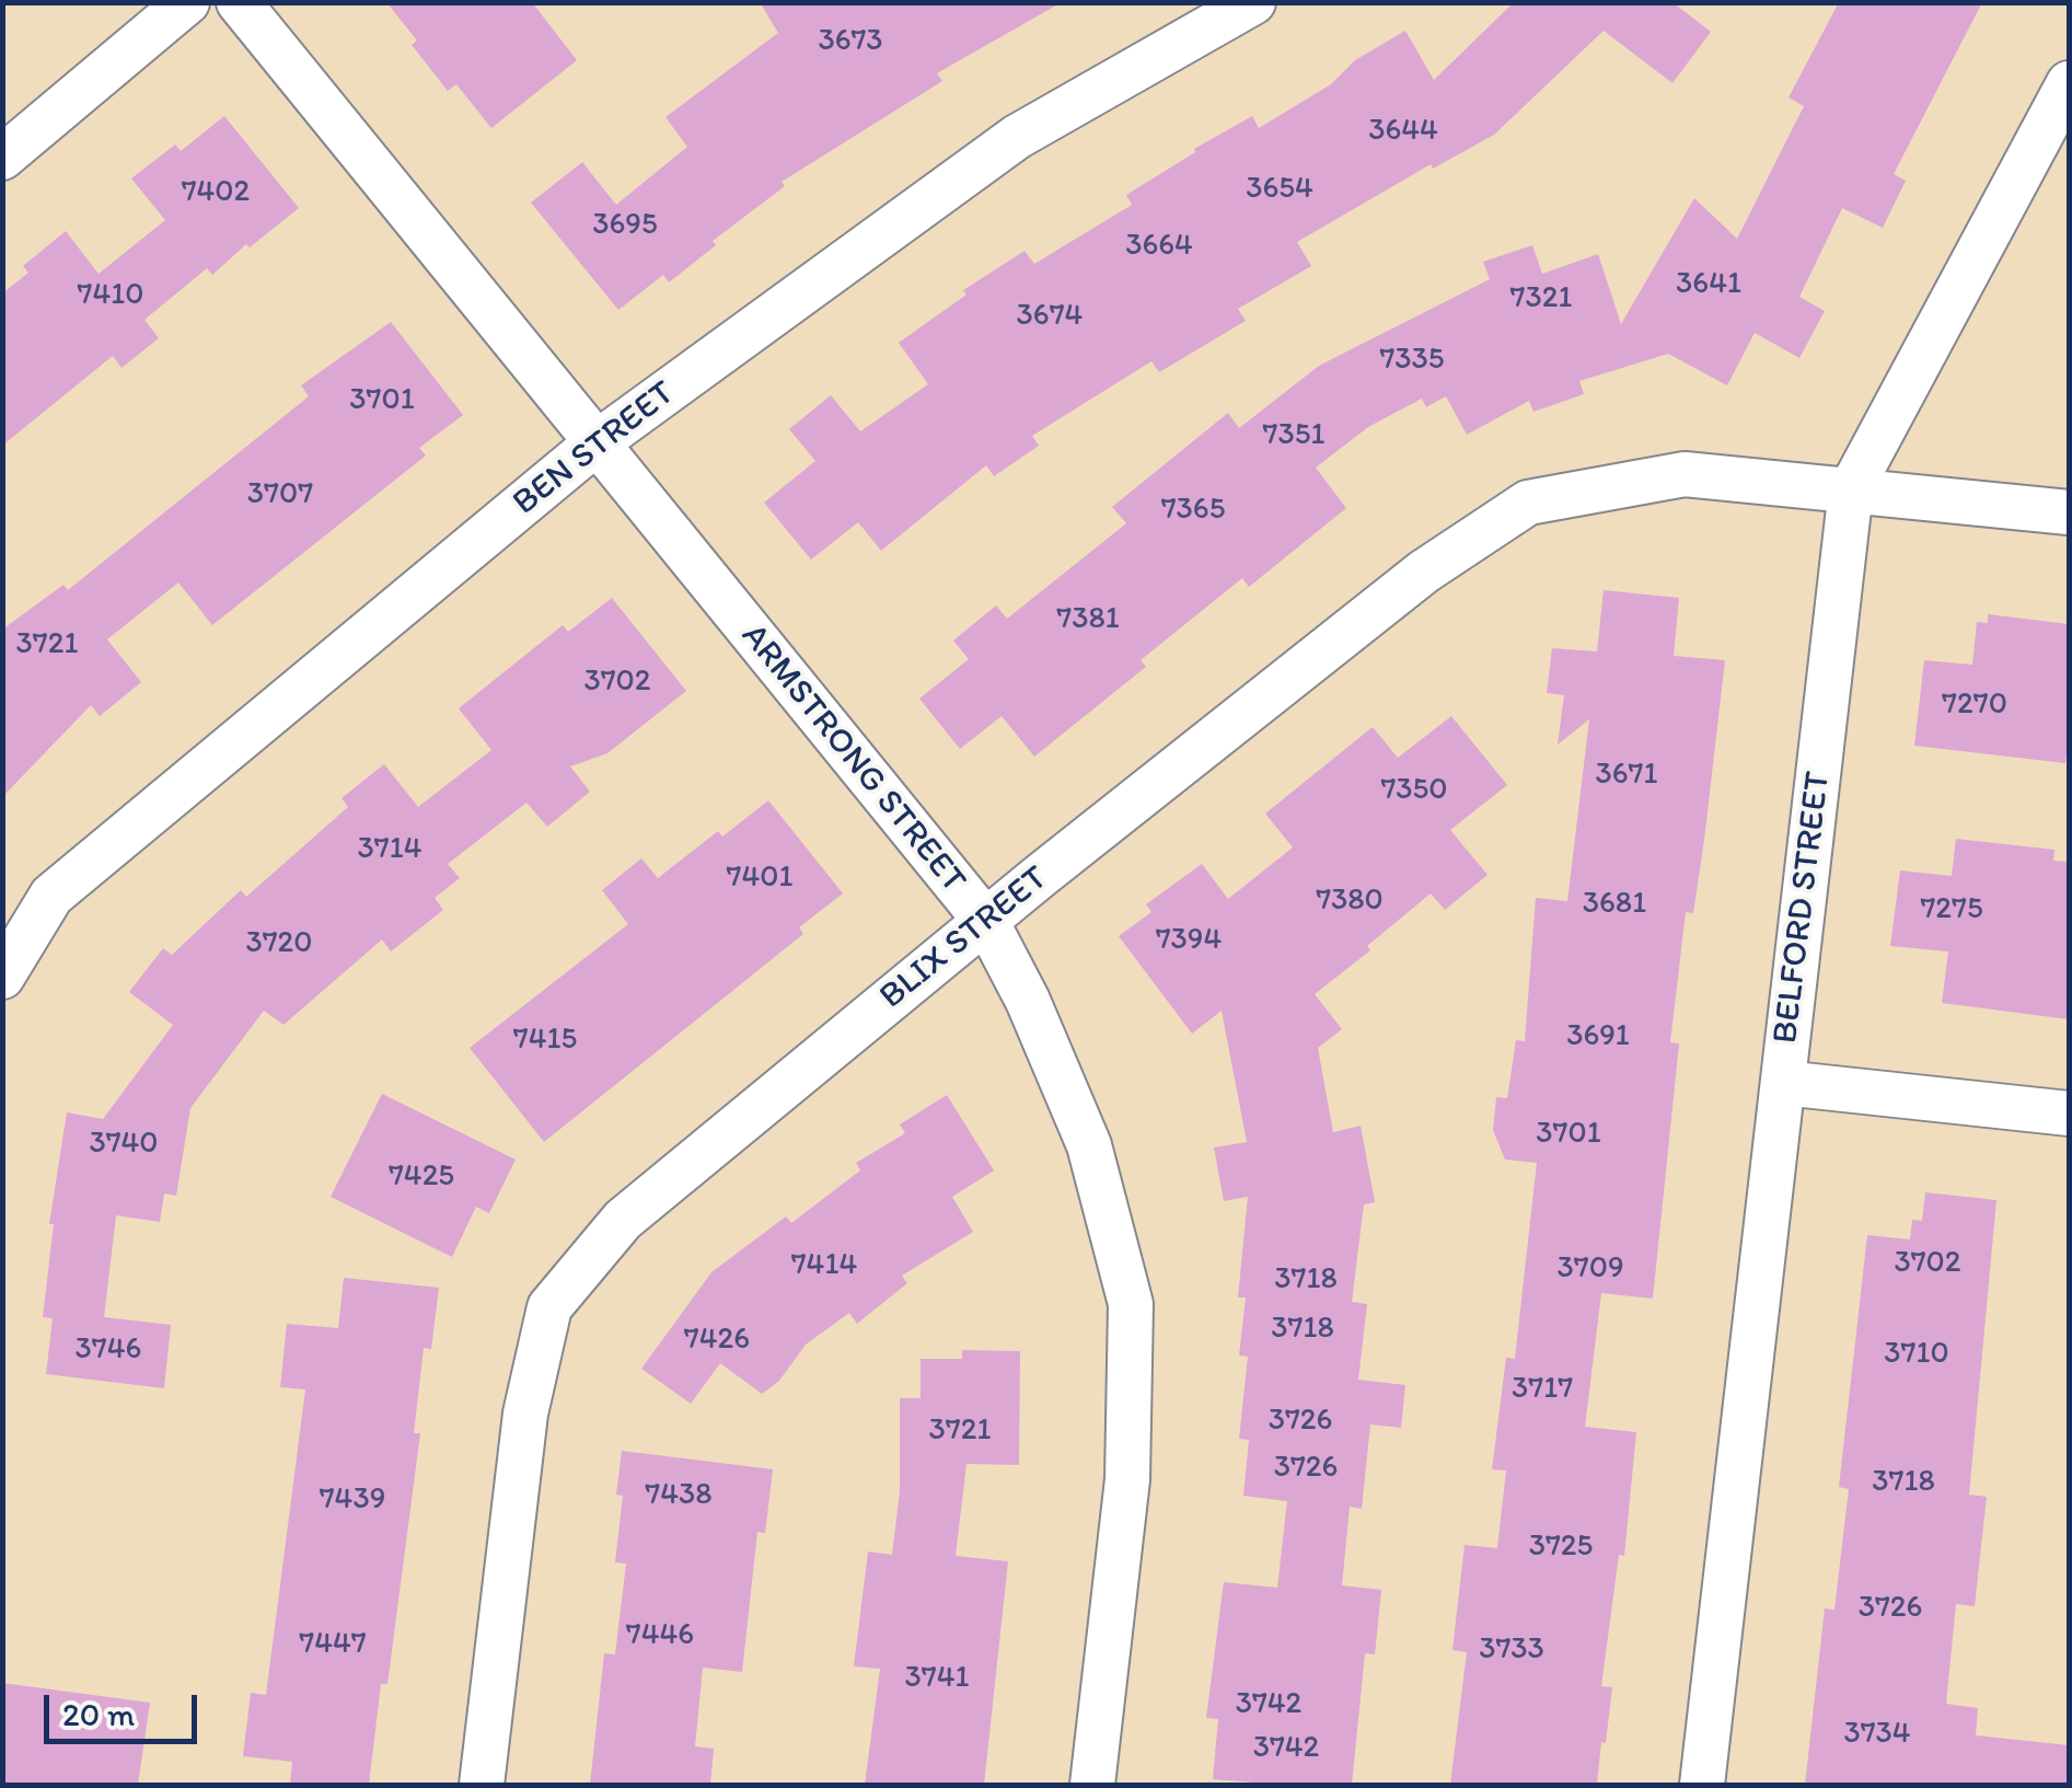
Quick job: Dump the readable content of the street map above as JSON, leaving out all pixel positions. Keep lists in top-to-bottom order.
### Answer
{
  "streets": {
    "street": [
      "BEN STREET",
      "ARMSTRONG STREET",
      "BELFORD STREET",
      "BLIX STREET"
    ]
  },
  "crossings": [
    ["BEN STREET", "ARMSTRONG STREET"],
    ["ARMSTRONG STREET", "BLIX STREET"],
    ["BELFORD STREET", "BLIX STREET"]
  ],
  "house_numbers": [
    "3673",
    "3644",
    "3654",
    "7402",
    "3695",
    "3664",
    "3641",
    "7410",
    "7321",
    "3674",
    "7335",
    "3701",
    "7351",
    "3707",
    "7365",
    "7381",
    "3721",
    "3702",
    "7270",
    "3671",
    "7350",
    "3714",
    "7401",
    "7380",
    "3681",
    "7275",
    "7394",
    "3720",
    "3691",
    "7415",
    "3701",
    "3740",
    "7425",
    "3702",
    "7414",
    "3709",
    "3718",
    "3718",
    "7426",
    "3746",
    "3710",
    "3717",
    "3726",
    "3721",
    "3726",
    "3718",
    "7438",
    "7439",
    "3725",
    "3726",
    "7446",
    "7447",
    "3733",
    "3741",
    "3742",
    "3734",
    "3742"
  ],
  "scale_bar": "20 m"
}
